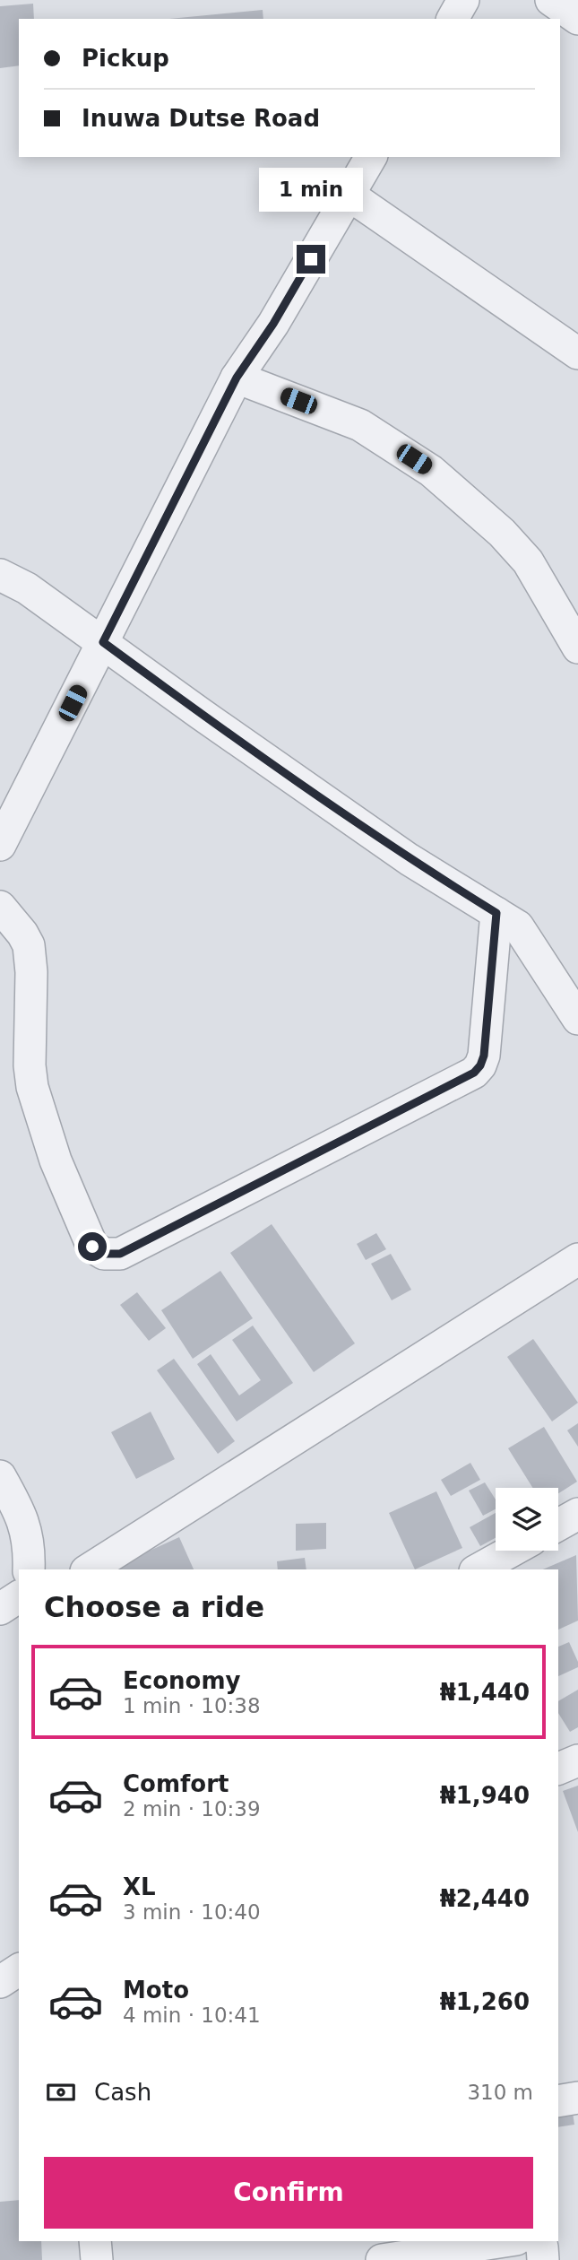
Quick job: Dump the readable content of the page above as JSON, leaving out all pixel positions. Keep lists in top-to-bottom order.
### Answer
{
  "page": {
    "banner": ["Pickup", "Inuwa Dutse Road"],
    "bubble": "1 min",
    "heading": "Choose a ride",
    "list": [
      {
        "name": "Economy",
        "note": "1 min · 10:38",
        "value": "₦1,440"
      },
      {
        "name": "Comfort",
        "note": "2 min · 10:39",
        "value": "₦1,940"
      },
      {
        "name": "XL",
        "note": "3 min · 10:40",
        "value": "₦2,440"
      },
      {
        "name": "Moto",
        "note": "4 min · 10:41",
        "value": "₦1,260"
      }
    ],
    "pay": ["Cash", "310 m"],
    "buttons": "Confirm"
  }
}
